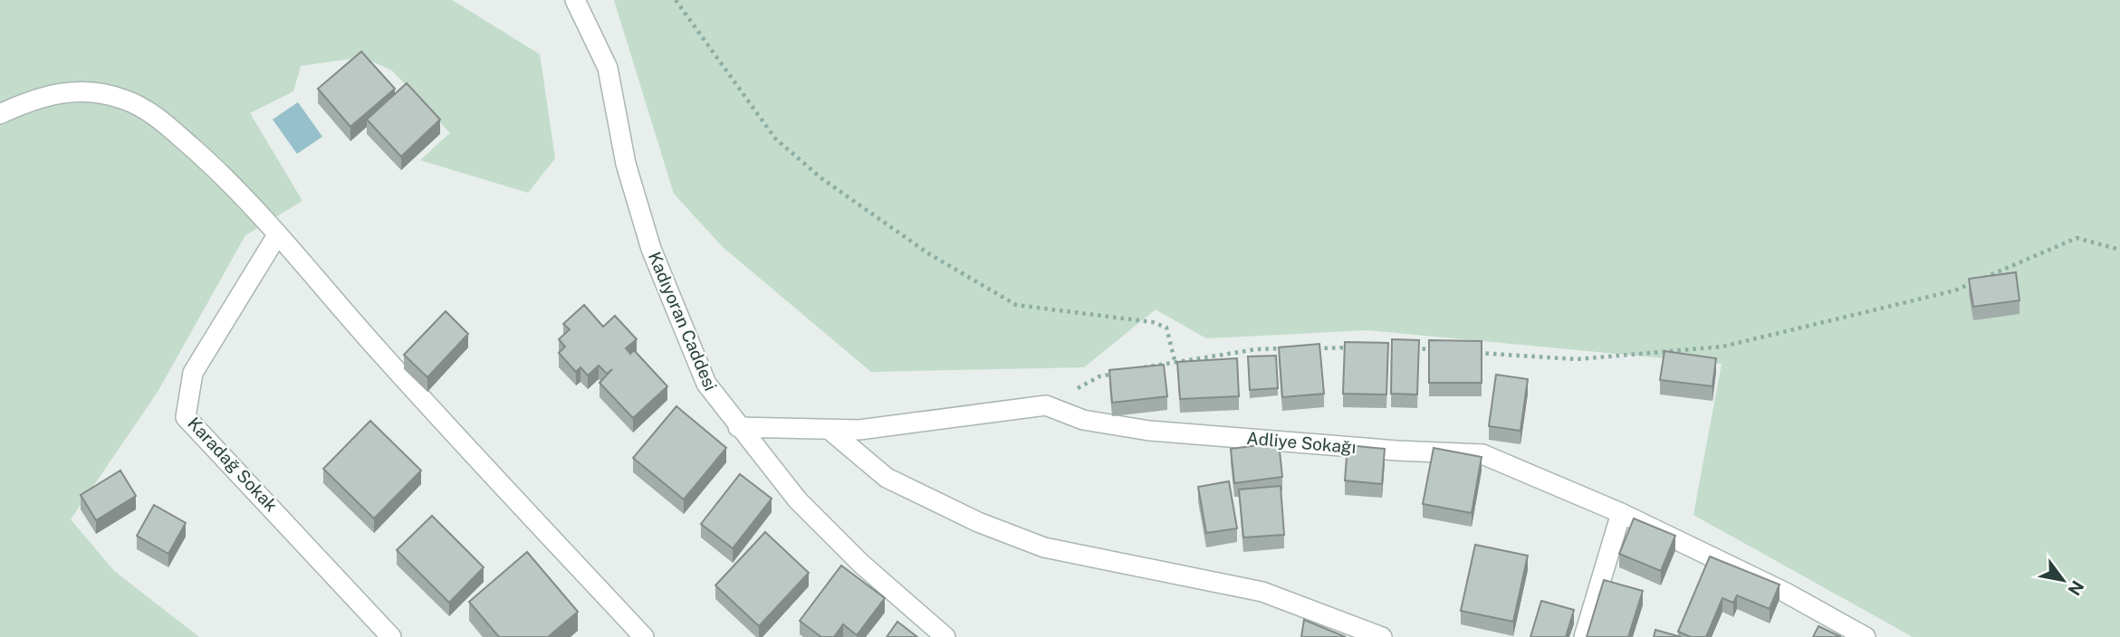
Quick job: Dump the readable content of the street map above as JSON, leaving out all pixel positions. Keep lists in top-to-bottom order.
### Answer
{
  "streets": {
    "street": ["Kadıyoran Caddesi", "Adliye Sokağı", "Karadağ Sokak"]
  },
  "crossings": [
    ["Kadıyoran Caddesi", "Adliye Sokağı"]
  ],
  "north": "bottom right"
}
